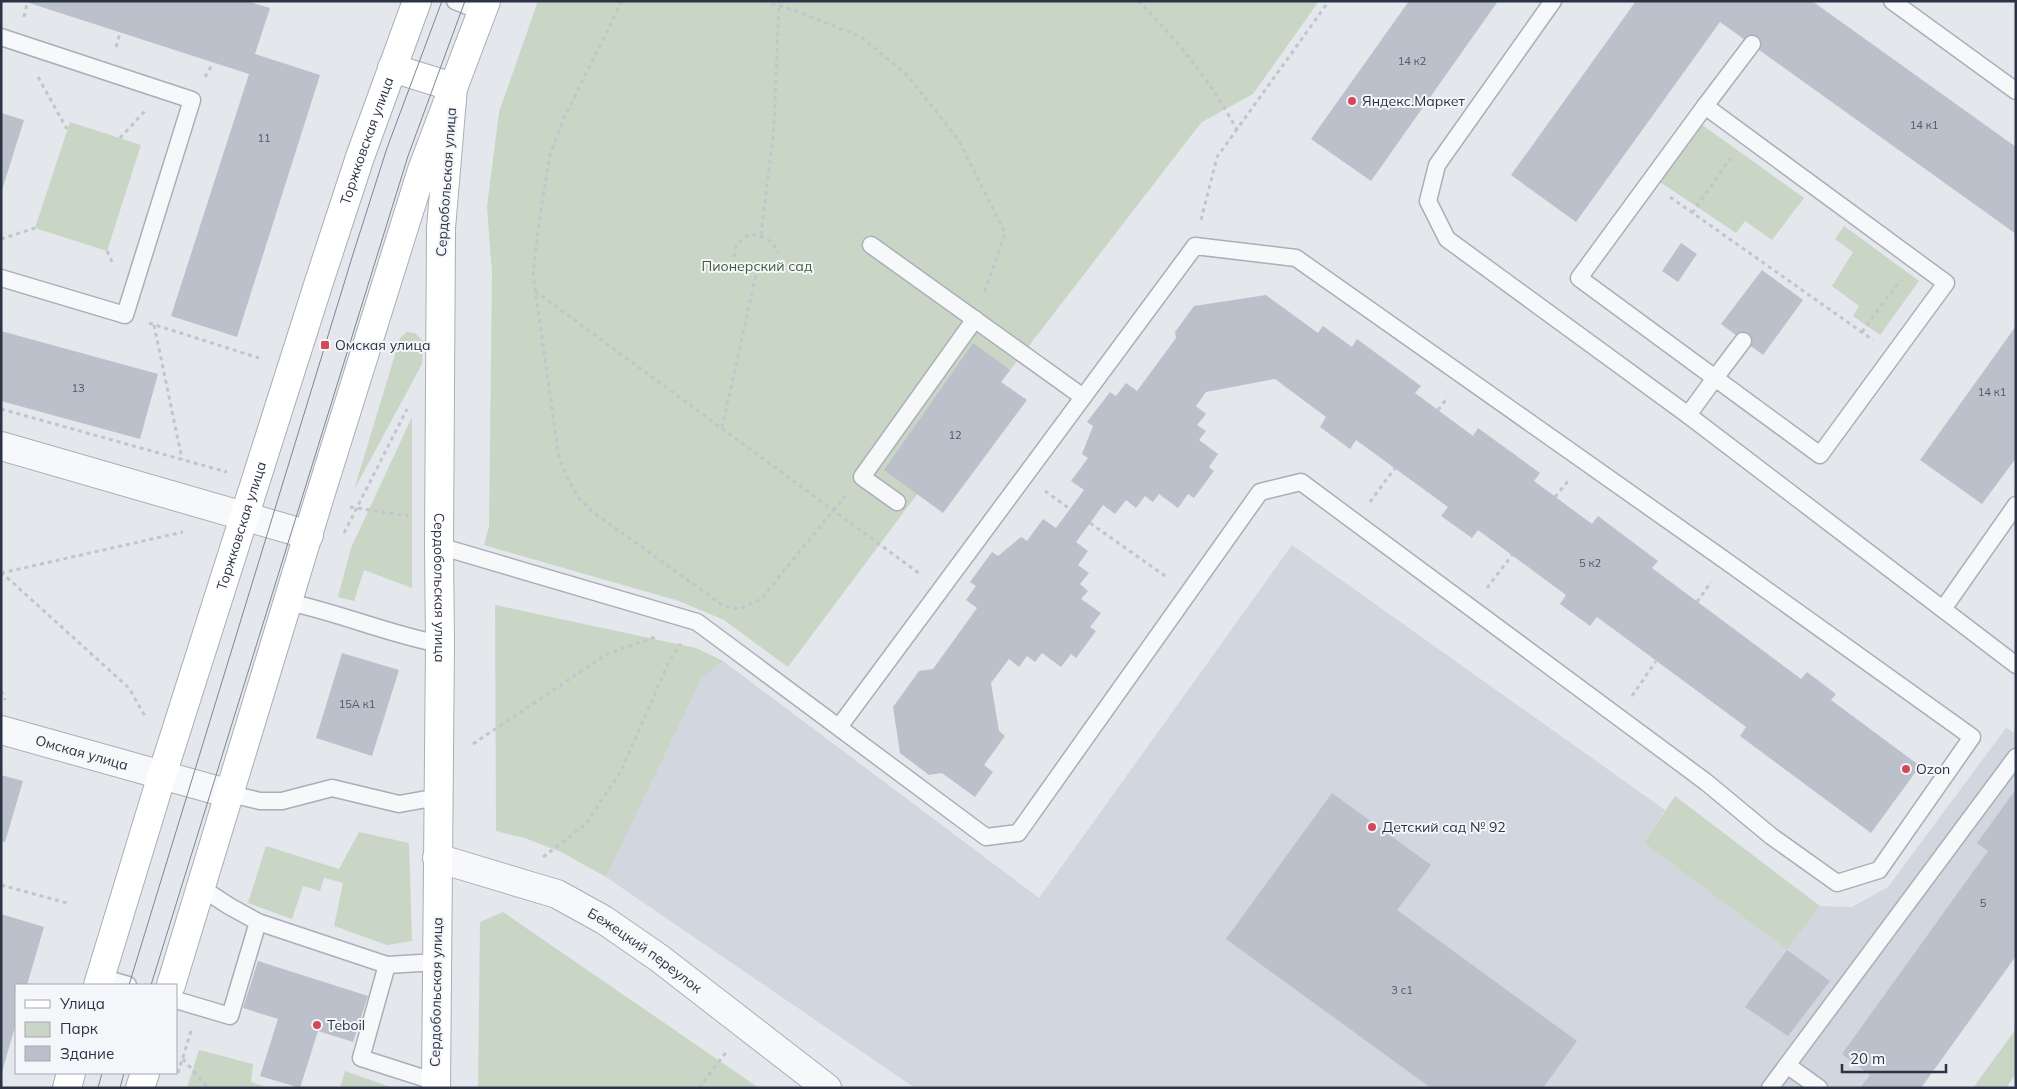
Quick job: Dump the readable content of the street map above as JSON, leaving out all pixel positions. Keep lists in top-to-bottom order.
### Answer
{
  "streets": {
    "main road": ["Торжковская улица", "Сердобольская улица"],
    "street": ["Омская улица", "Бежецкий переулок"]
  },
  "crossings": [
    ["Торжковская улица", "Сердобольская улица"],
    ["Торжковская улица", "Омская улица"],
    ["Сердобольская улица", "Бежецкий переулок"]
  ],
  "parks": ["Пионерский сад"],
  "places": {
    "other": [
      "Яндекс.Маркет",
      "Ozon",
      "Детский сад № 92",
      "Teboil"
    ],
    "transit": ["Омская улица"]
  },
  "house_numbers": [
    "14 к2",
    "14 к1",
    "11",
    "13",
    "14 к1",
    "12",
    "5 к2",
    "15А к1",
    "5",
    "3 с1"
  ],
  "legend": ["Улица", "Парк", "Здание"],
  "scale_bar": "20 m"
}
